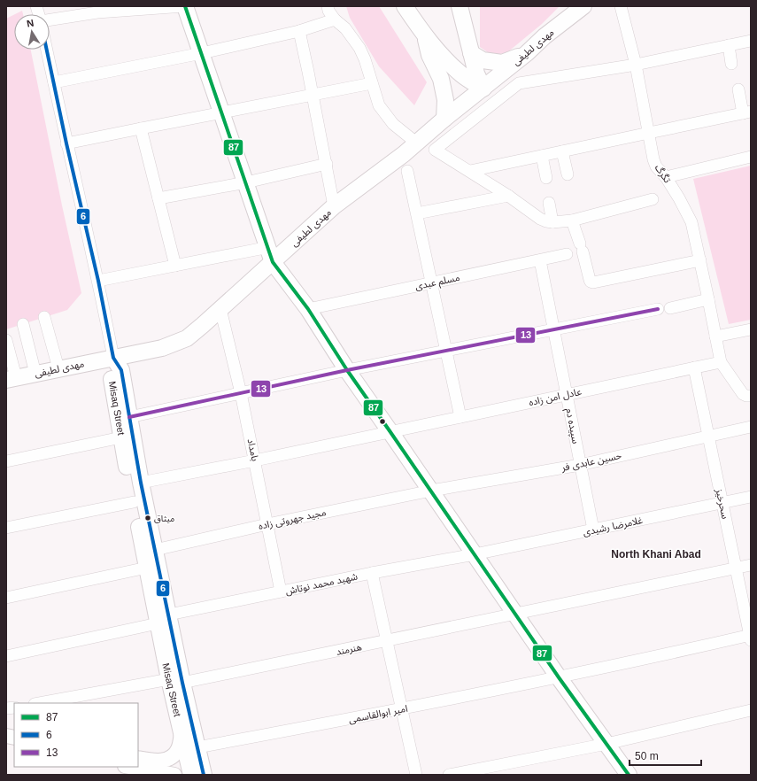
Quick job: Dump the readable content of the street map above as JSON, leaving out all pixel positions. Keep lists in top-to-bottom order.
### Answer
{
  "streets": {
    "main road": ["مهدی لطیفی", "Misaq Street"],
    "street": [
      "تگرگ",
      "مسلم عبدی",
      "عادل امن زاده",
      "سپیده دم",
      "بامداد",
      "حسین عابدی‌ فر",
      "سحرخیز",
      "مجید جهروتی زاده",
      "غلامرضا رشیدی",
      "شهید محمد نوتاش",
      "هنرمند",
      "امیر ابوالقاسمی"
    ]
  },
  "crossings": [
    ["مهدی لطیفی", "Misaq Street"],
    ["مهدی لطیفی", "بامداد"],
    ["تگرگ", "عادل امن زاده"],
    ["مسلم عبدی", "سپیده دم"],
    ["عادل امن زاده", "Misaq Street"],
    ["عادل امن زاده", "سپیده دم"],
    ["عادل امن زاده", "بامداد"],
    ["عادل امن زاده", "سحرخیز"],
    ["Misaq Street", "مجید جهروتی زاده"],
    ["Misaq Street", "شهید محمد نوتاش"],
    ["Misaq Street", "هنرمند"],
    ["Misaq Street", "امیر ابوالقاسمی"],
    ["سپیده دم", "حسین عابدی‌ فر"],
    ["سپیده دم", "غلامرضا رشیدی"],
    ["بامداد", "مجید جهروتی زاده"],
    ["بامداد", "شهید محمد نوتاش"],
    ["حسین عابدی‌ فر", "سحرخیز"],
    ["حسین عابدی‌ فر", "مجید جهروتی زاده"],
    ["سحرخیز", "غلامرضا رشیدی"],
    ["سحرخیز", "هنرمند"],
    ["سحرخیز", "امیر ابوالقاسمی"],
    ["غلامرضا رشیدی", "شهید محمد نوتاش"]
  ],
  "districts": ["North Khani Abad"],
  "places": ["میثاق"],
  "lines": ["transit line 87", "transit line 6", "transit line 13"],
  "legend": ["87", "6", "13"],
  "scale_bar": "50 m",
  "north": "top"
}
